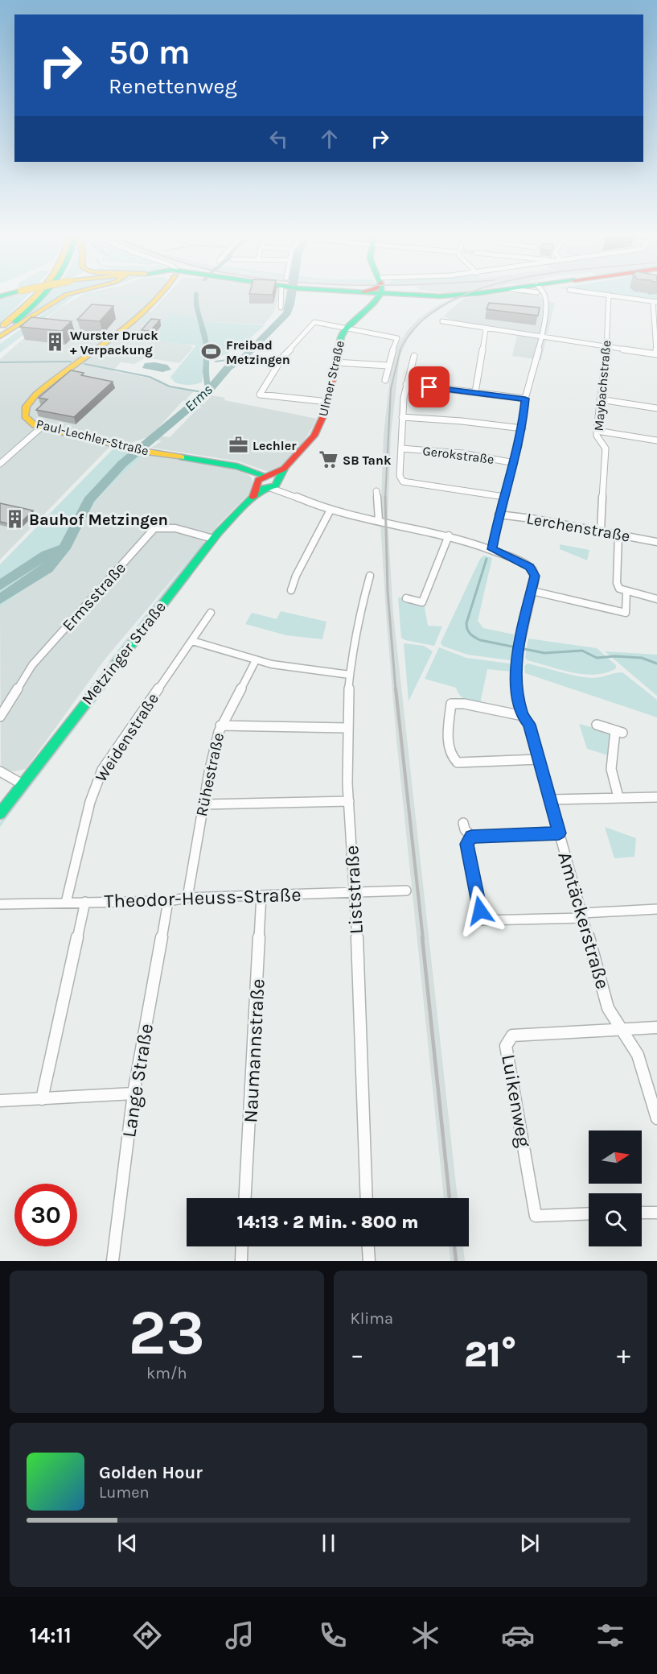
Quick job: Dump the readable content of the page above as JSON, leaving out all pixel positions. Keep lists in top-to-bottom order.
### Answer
{
  "streets": {
    "main road": ["Ulmer Straße", "Paul-Lechler-Straße", "Metzinger Straße"],
    "street": [
      "Maybachstraße",
      "Gerokstraße",
      "Lerchenstraße",
      "Ermsstraße",
      "Weidenstraße",
      "Rühestraße",
      "Liststraße",
      "Theodor-Heuss-Straße",
      "Amtäckerstraße",
      "Naumannstraße",
      "Lange Straße",
      "Luikenweg"
    ]
  },
  "crossings": [
    ["Ulmer Straße", "Paul-Lechler-Straße"],
    ["Ulmer Straße", "Metzinger Straße"],
    ["Maybachstraße", "Lerchenstraße"],
    ["Paul-Lechler-Straße", "Metzinger Straße"],
    ["Ermsstraße", "Metzinger Straße"],
    ["Weidenstraße", "Theodor-Heuss-Straße"],
    ["Rühestraße", "Theodor-Heuss-Straße"],
    ["Liststraße", "Theodor-Heuss-Straße"],
    ["Theodor-Heuss-Straße", "Naumannstraße"],
    ["Theodor-Heuss-Straße", "Lange Straße"],
    ["Amtäckerstraße", "Luikenweg"]
  ],
  "water": ["Erms"],
  "places": {
    "building": ["Wurster Druck + Verpackung", "Bauhof Metzingen"],
    "sports": ["Freibad Metzingen"],
    "office": ["Lechler"],
    "supermarket": ["SB Tank"]
  },
  "north": "right",
  "page": {
    "turn": ["50 m", "Renettenweg"],
    "limit": "30",
    "trip": "14:13 · 2 Min. · 800 m",
    "tile": [
      ["23", "km/h"],
      "Klima"
    ],
    "heat": ["−", "21°", "+"],
    "song": ["Golden Hour", "Lumen"],
    "tabs": "14:11"
  }
}
